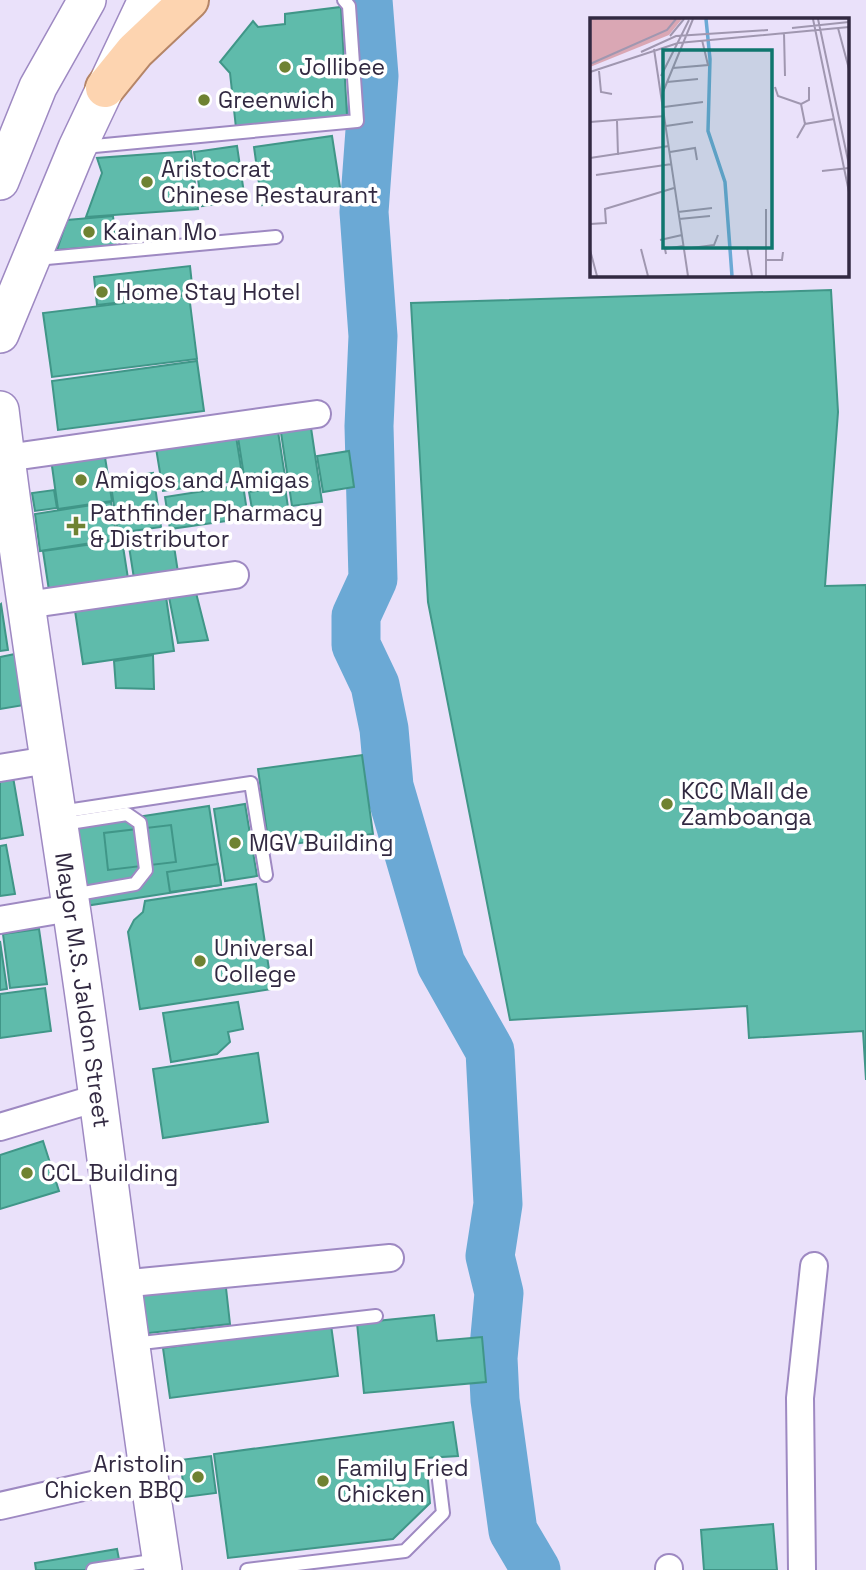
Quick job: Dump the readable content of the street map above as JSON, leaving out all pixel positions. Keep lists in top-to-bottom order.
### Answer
{
  "streets": {
    "main road": ["Mayor M.S. Jaldon Street"]
  },
  "places": {
    "other": [
      "Jollibee",
      "Greenwich",
      "Aristocrat Chinese Restaurant",
      "Kainan Mo",
      "Home Stay Hotel",
      "Amigos and Amigas",
      "KCC Mall de Zamboanga",
      "MGV Building",
      "Universal College",
      "CCL Building",
      "Aristolin Chicken BBQ",
      "Family Fried Chicken"
    ],
    "health": ["Pathfinder Pharmacy & Distributor"]
  }
}
